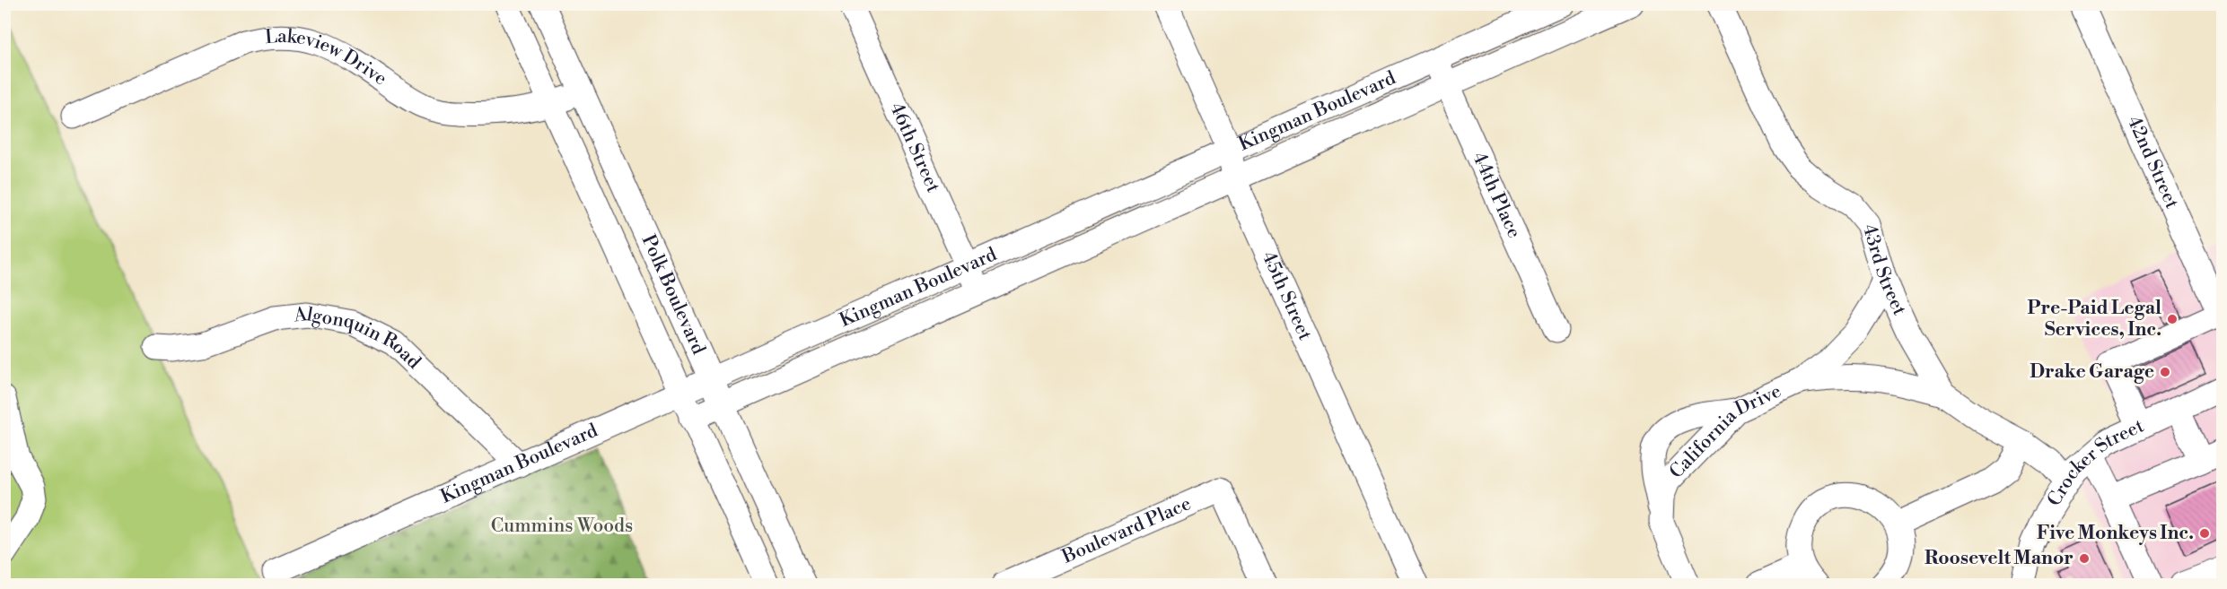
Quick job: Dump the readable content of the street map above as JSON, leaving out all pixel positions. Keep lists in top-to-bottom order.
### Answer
{
  "streets": {
    "street": [
      "Lakeview Drive",
      "Kingman Boulevard",
      "46th Street",
      "42nd Street",
      "44th Place",
      "43rd Street",
      "Polk Boulevard",
      "45th Street",
      "Algonquin Road",
      "California Drive",
      "Crocker Street",
      "Boulevard Place"
    ]
  },
  "crossings": [
    ["Lakeview Drive", "Polk Boulevard"],
    ["Kingman Boulevard", "46th Street"],
    ["Kingman Boulevard", "44th Place"],
    ["Kingman Boulevard", "Polk Boulevard"],
    ["Kingman Boulevard", "45th Street"],
    ["Kingman Boulevard", "Algonquin Road"],
    ["43rd Street", "California Drive"],
    ["43rd Street", "Crocker Street"]
  ],
  "parks": ["Cummins Woods"],
  "places": [
    "Pre-Paid Legal Services, Inc.",
    "Drake Garage",
    "Five Monkeys Inc.",
    "Roosevelt Manor"
  ]
}
